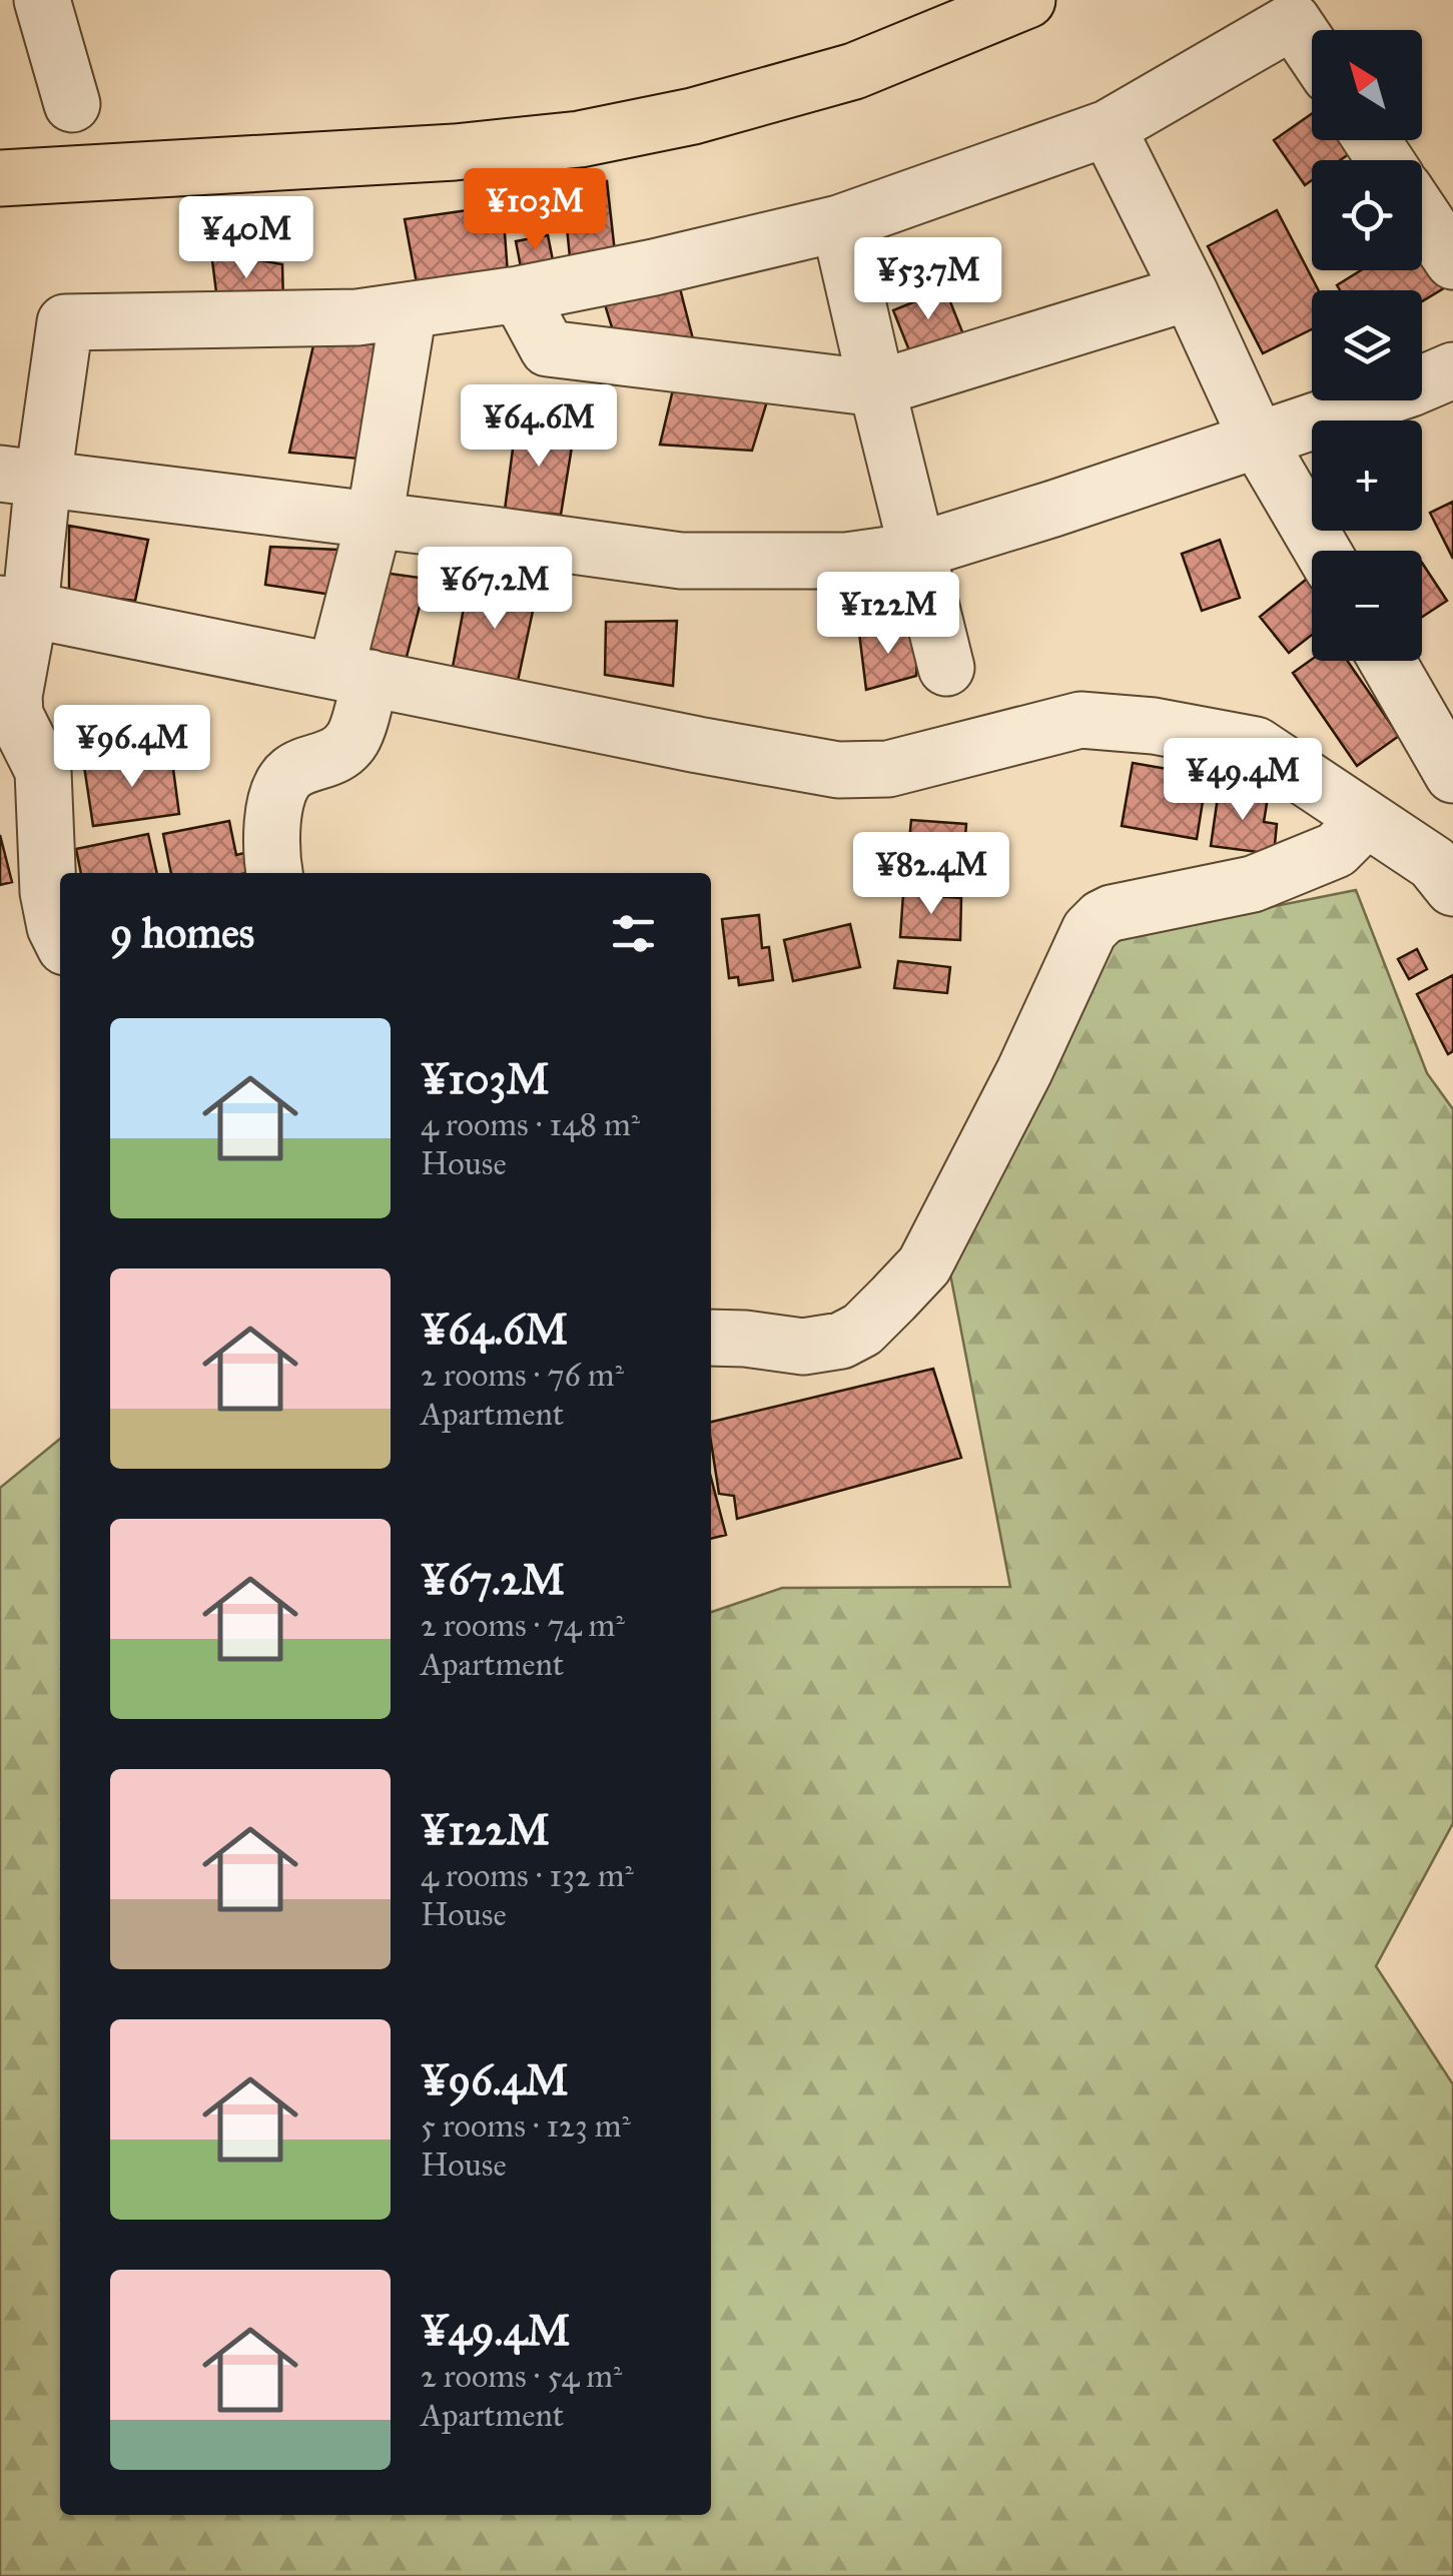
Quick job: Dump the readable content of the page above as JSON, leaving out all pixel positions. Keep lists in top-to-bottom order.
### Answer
{
  "north": "top left",
  "page": {
    "map_buttons": ["+", "−"],
    "price": [
      "¥103M",
      "¥40M",
      "¥53.7M",
      "¥64.6M",
      "¥67.2M",
      "¥122M",
      "¥96.4M",
      "¥49.4M",
      "¥82.4M"
    ],
    "heading": "9 homes",
    "list": [
      {
        "name": "¥103M",
        "note": "4 rooms · 148 m² · House"
      },
      {
        "name": "¥64.6M",
        "note": "2 rooms · 76 m² · Apartment"
      },
      {
        "name": "¥67.2M",
        "note": "2 rooms · 74 m² · Apartment"
      },
      {
        "name": "¥122M",
        "note": "4 rooms · 132 m² · House"
      },
      {
        "name": "¥96.4M",
        "note": "5 rooms · 123 m² · House"
      },
      {
        "name": "¥49.4M",
        "note": "2 rooms · 54 m² · Apartment"
      }
    ]
  }
}
